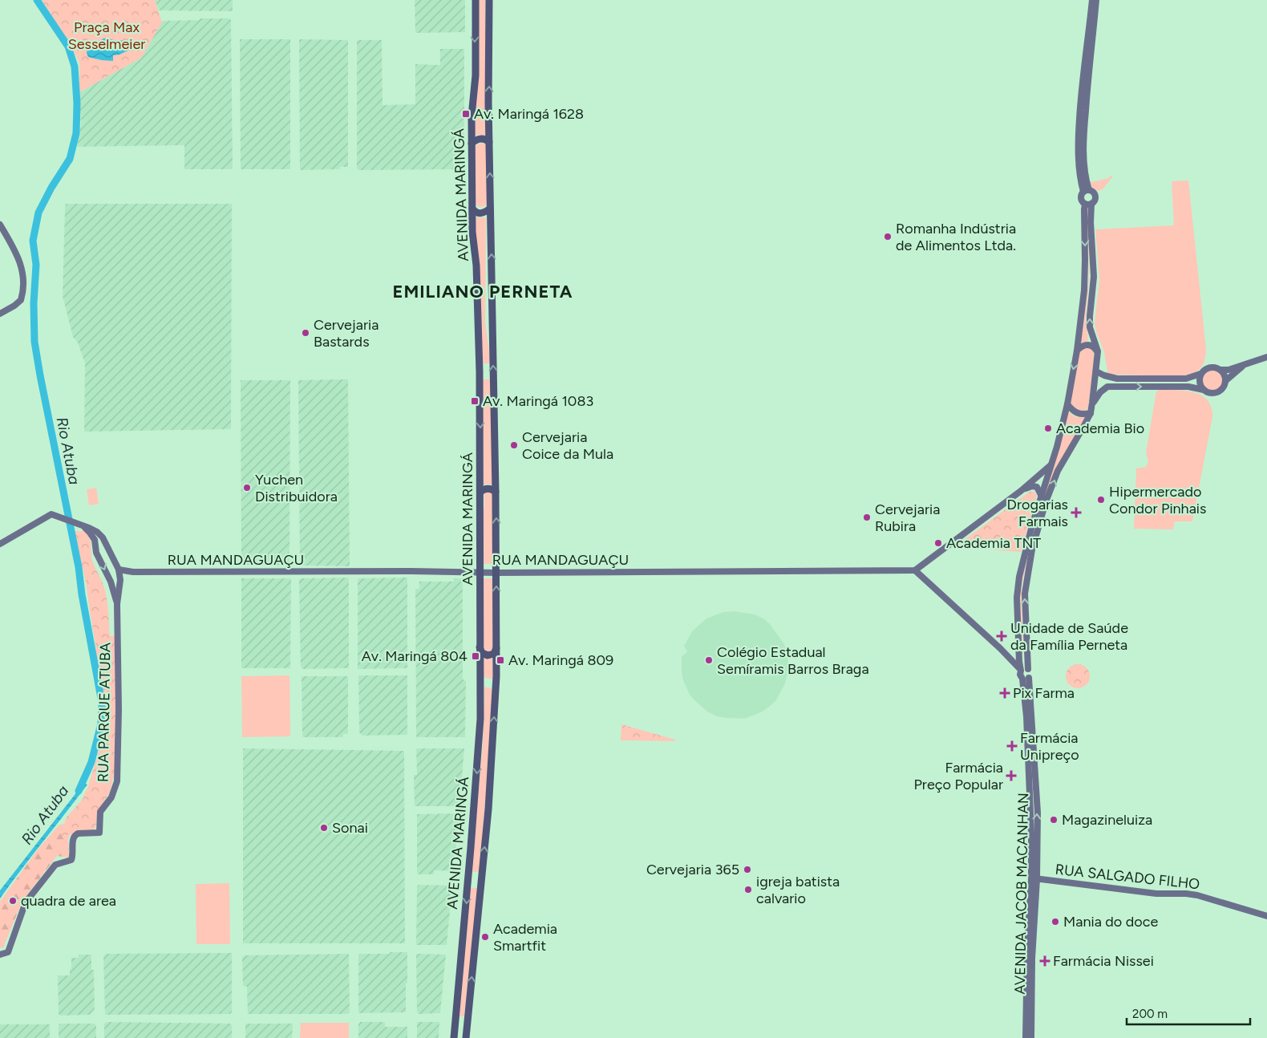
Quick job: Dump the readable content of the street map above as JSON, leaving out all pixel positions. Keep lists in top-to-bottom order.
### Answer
{
  "streets": {
    "main road": ["AVENIDA MARINGÁ"],
    "street": [
      "RUA MANDAGUAÇU",
      "RUA PARQUE ATUBA",
      "RUA SALGADO FILHO",
      "AVENIDA JACOB MACANHAN"
    ]
  },
  "crossings": [
    ["AVENIDA MARINGÁ", "RUA MANDAGUAÇU"],
    ["RUA SALGADO FILHO", "AVENIDA JACOB MACANHAN"]
  ],
  "districts": ["EMILIANO PERNETA"],
  "water": ["Rio Atuba"],
  "parks": ["Praça Max Sesselmeier"],
  "places": {
    "transit": [
      "Av. Maringá 1628",
      "Av. Maringá 1083",
      "Av. Maringá 804",
      "Av. Maringá 809"
    ],
    "other": [
      "Romanha Indústria de Alimentos Ltda.",
      "Cervejaria Bastards",
      "Academia Bio",
      "Cervejaria Coice da Mula",
      "Yuchen Distribuidora",
      "Hipermercado Condor Pinhais",
      "Cervejaria Rubira",
      "Academia TNT",
      "Colégio Estadual Semíramis Barros Braga",
      "Magazineluiza",
      "Sonai",
      "Cervejaria 365",
      "igreja batista calvario",
      "quadra de area",
      "Mania do doce",
      "Academia Smartfit"
    ],
    "health": [
      "Drogarias Farmais",
      "Unidade de Saúde da Família Perneta",
      "Pix Farma",
      "Farmácia Unipreço",
      "Farmácia Preço Popular",
      "Farmácia Nissei"
    ]
  },
  "scale_bar": "200 m"
}
